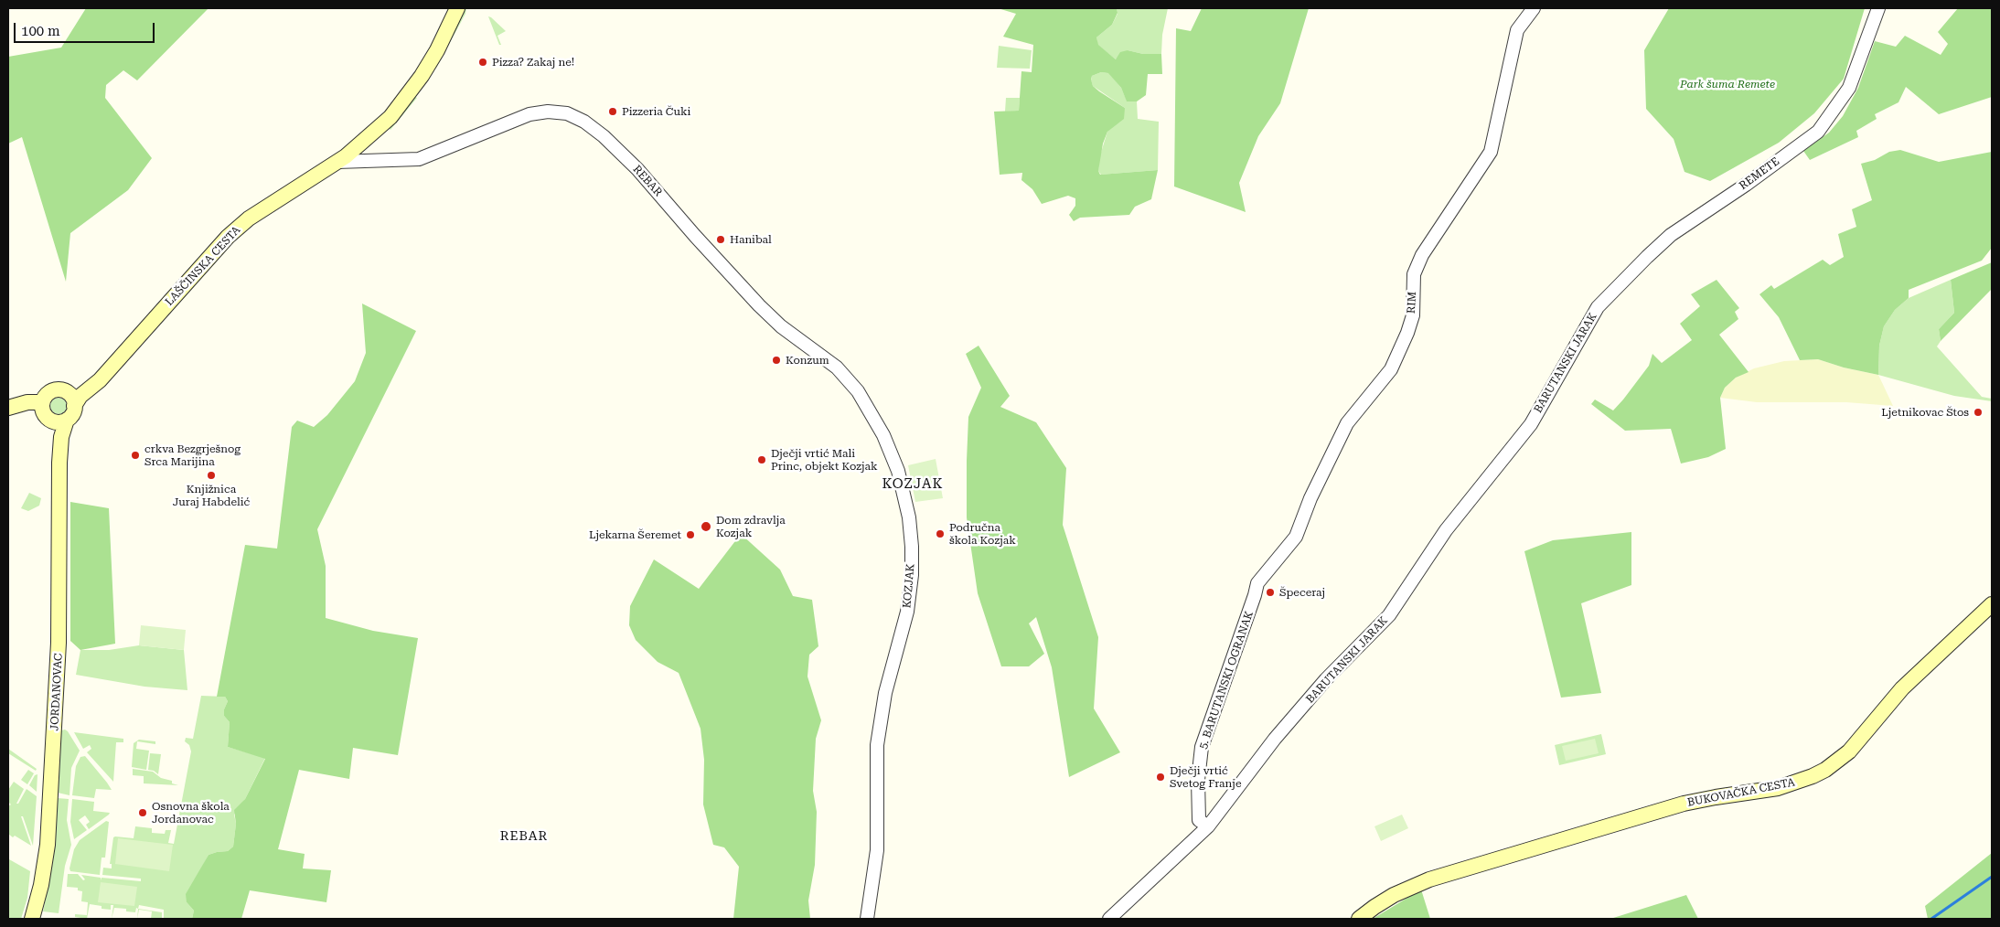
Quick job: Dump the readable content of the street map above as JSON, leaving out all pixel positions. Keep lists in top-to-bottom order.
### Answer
{
  "streets": {
    "main road": ["LAŠČINSKA CESTA", "JORDANOVAC", "BUKOVAČKA CESTA"],
    "street": [
      "REMETE",
      "REBAR",
      "RIM",
      "BARUTANSKI JARAK",
      "KOZJAK",
      "5. BARUTANSKI OGRANAK"
    ]
  },
  "crossings": [
    ["REMETE", "BARUTANSKI JARAK"],
    ["REBAR", "KOZJAK"],
    ["LAŠČINSKA CESTA", "JORDANOVAC"],
    ["RIM", "5. BARUTANSKI OGRANAK"],
    ["BARUTANSKI JARAK", "5. BARUTANSKI OGRANAK"]
  ],
  "districts": ["KOZJAK", "REBAR"],
  "parks": ["Park šuma Remete"],
  "places": [
    "Pizza? Zakaj ne!",
    "Pizzeria Čuki",
    "Hanibal",
    "Konzum",
    "Ljetnikovac Štos",
    "crkva Bezgrješnog Srca Marijina",
    "Dječji vrtić Mali Princ, objekt Kozjak",
    "Knjižnica Juraj Habdelić",
    "Dom zdravlja Kozjak",
    "Područna škola Kozjak",
    "Ljekarna Šeremet",
    "Špeceraj",
    "Dječji vrtić Svetog Franje",
    "Osnovna škola Jordanovac"
  ],
  "scale_bar": "100 m"
}
